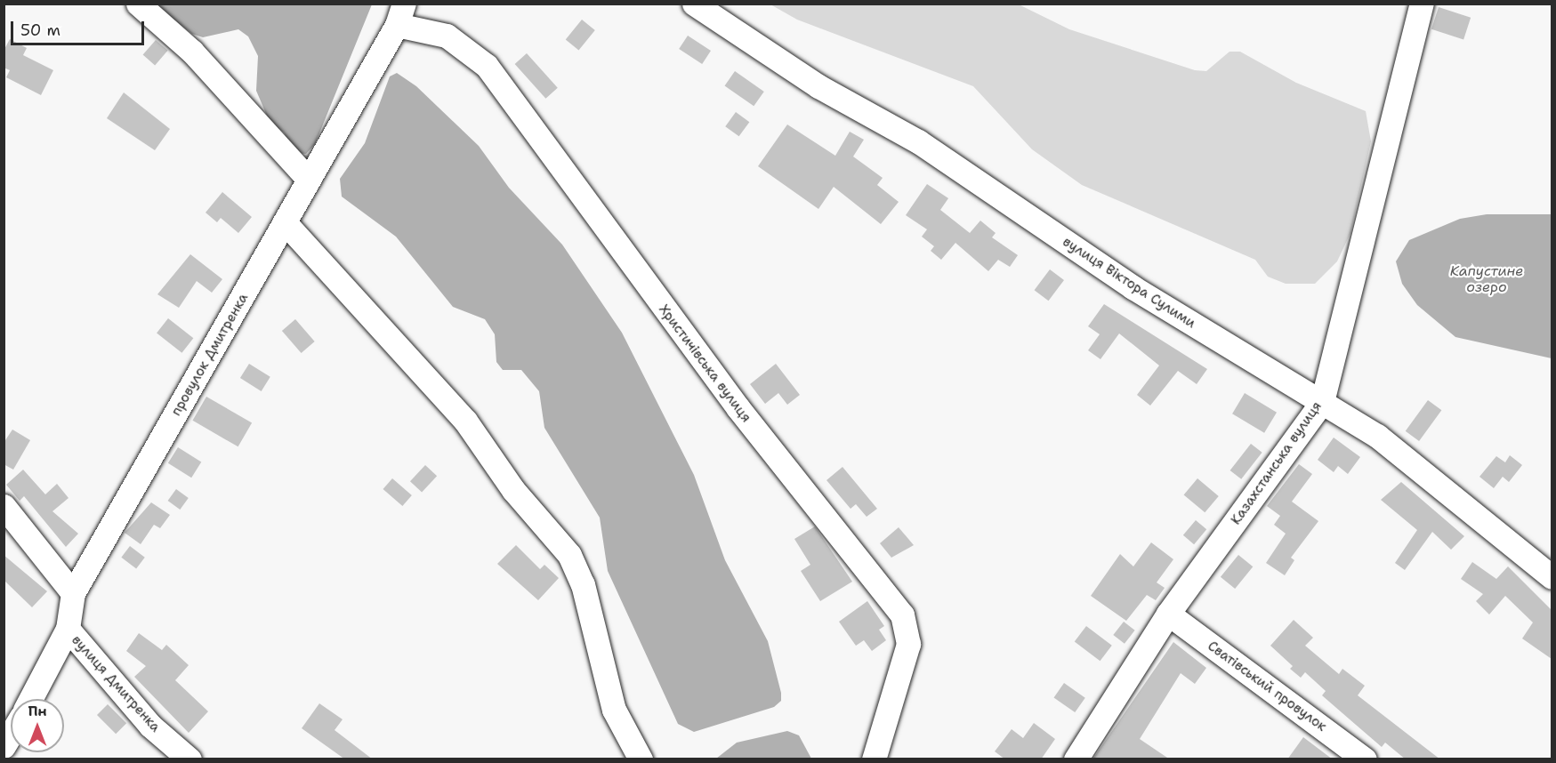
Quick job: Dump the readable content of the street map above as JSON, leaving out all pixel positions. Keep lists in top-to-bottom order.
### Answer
{
  "streets": {
    "street": [
      "вулиця Віктора Сулими",
      "провулок Дмитренка",
      "Христичівська вулиця",
      "Казахстанська вулиця",
      "вулиця Дмитренка",
      "Сватівський провулок"
    ]
  },
  "crossings": [
    ["вулиця Віктора Сулими", "Казахстанська вулиця"],
    ["провулок Дмитренка", "Христичівська вулиця"],
    ["провулок Дмитренка", "вулиця Дмитренка"],
    ["Казахстанська вулиця", "Сватівський провулок"]
  ],
  "water": ["Капустине озеро"],
  "scale_bar": "50 m",
  "north": "top"
}
